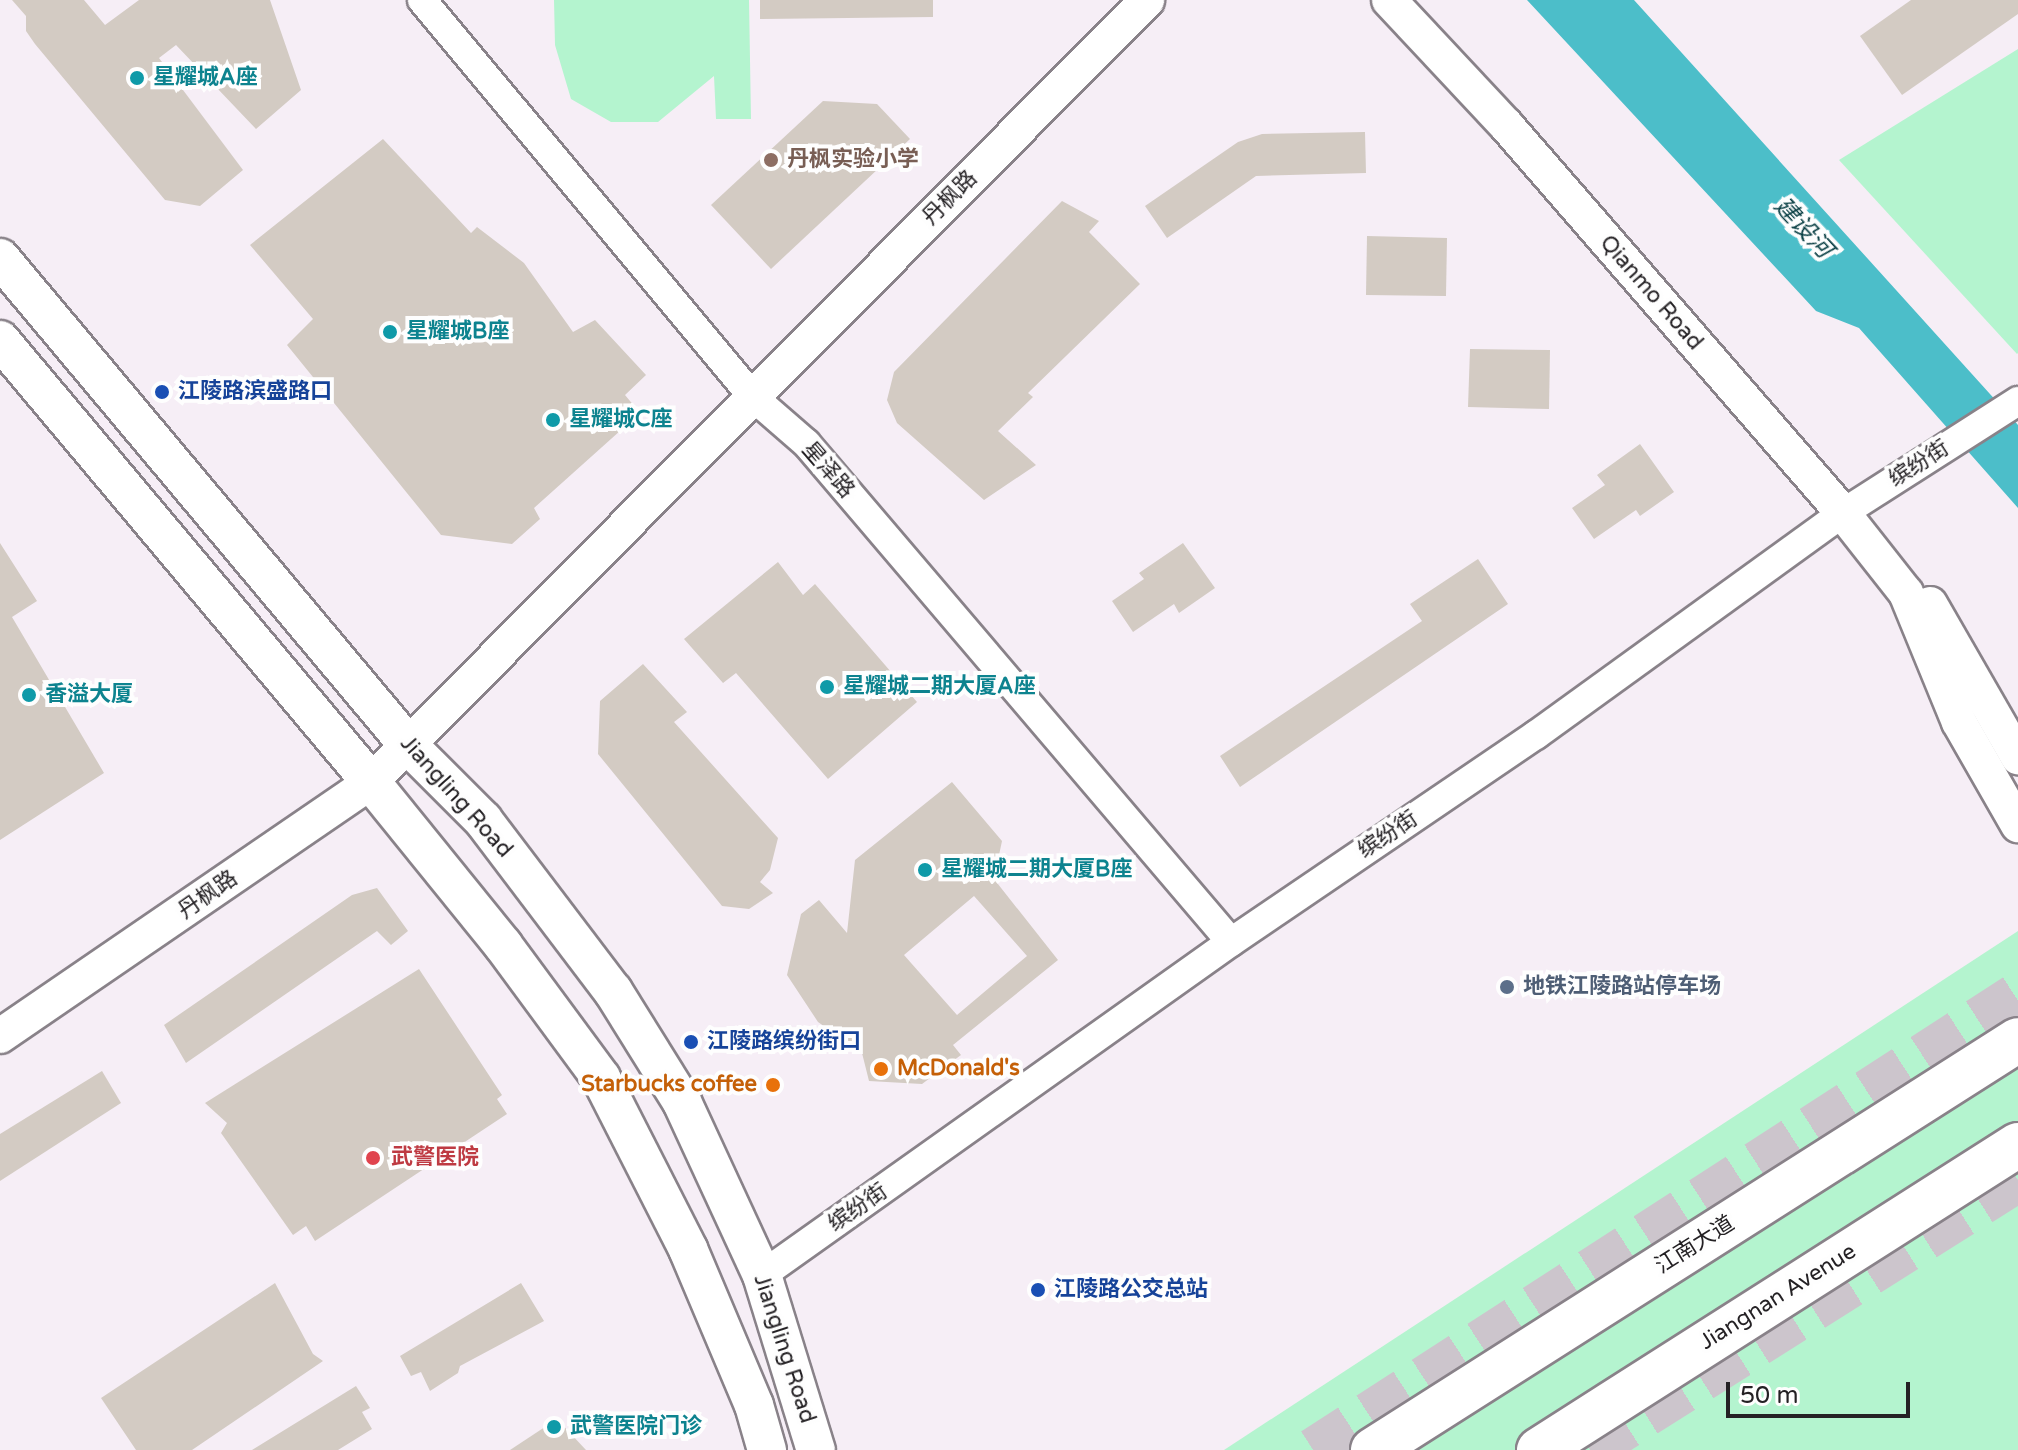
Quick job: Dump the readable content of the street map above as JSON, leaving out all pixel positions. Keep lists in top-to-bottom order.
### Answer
{
  "streets": {
    "main road": ["Jiangling Road", "江南大道", "Jiangnan Avenue"],
    "street": [
      "丹枫路",
      "Qianmo Road",
      "缤纷街",
      "星泽路"
    ]
  },
  "crossings": [
    ["丹枫路", "星泽路"],
    ["丹枫路", "Jiangling Road"],
    ["Qianmo Road", "缤纷街"],
    ["缤纷街", "星泽路"],
    ["缤纷街", "Jiangling Road"]
  ],
  "water": ["建设河"],
  "places": [
    "星耀城A座",
    "丹枫实验小学",
    "星耀城B座",
    "江陵路滨盛路口",
    "星耀城C座",
    "星耀城二期大厦A座",
    "香溢大厦",
    "星耀城二期大厦B座",
    "地铁江陵路站停车场",
    "江陵路缤纷街口",
    "McDonald's",
    "Starbucks coffee",
    "武警医院",
    "江陵路公交总站",
    "武警医院门诊"
  ],
  "scale_bar": "50 m"
}
